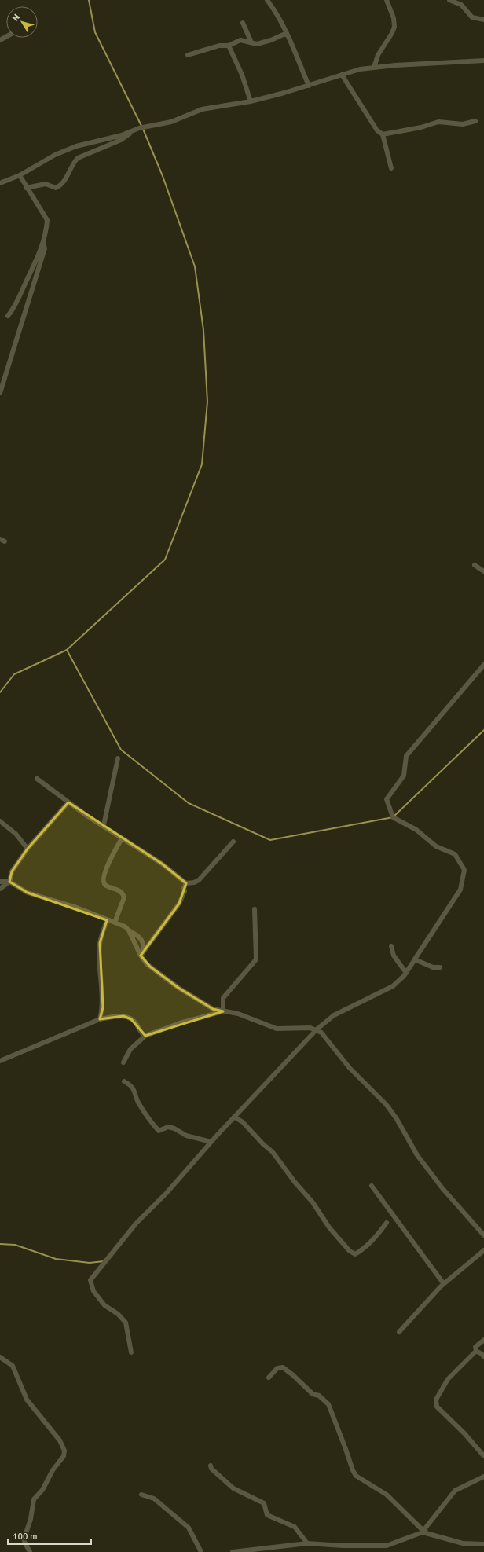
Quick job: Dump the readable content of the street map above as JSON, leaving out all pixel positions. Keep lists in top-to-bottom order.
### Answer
{
  "scale_bar": "100 m",
  "north": "top left"
}
